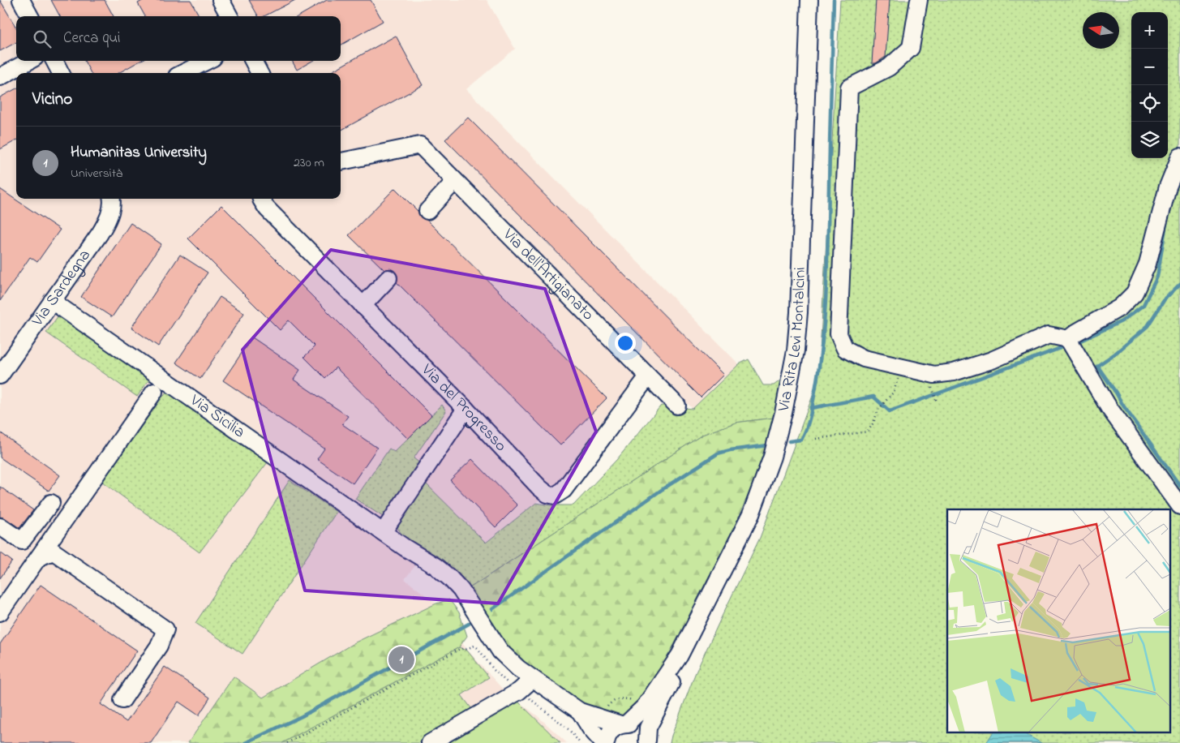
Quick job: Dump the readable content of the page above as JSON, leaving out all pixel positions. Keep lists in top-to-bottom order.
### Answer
{
  "streets": {
    "street": [
      "Via dell'Artigianato",
      "Via Sardegna",
      "Via Rita Levi Montalcini",
      "Via del Progresso",
      "Via Sicilia"
    ]
  },
  "crossings": [
    ["Via dell'Artigianato", "Via del Progresso"],
    ["Via Sardegna", "Via Sicilia"]
  ],
  "north": "left",
  "page": {
    "map_buttons": ["+", "−"],
    "search": "Cerca qui",
    "heading": "Vicino",
    "list": [
      {
        "mark": "1",
        "name": "Humanitas University",
        "note": "Università",
        "value": "230 m"
      }
    ],
    "pins": "1"
  }
}
